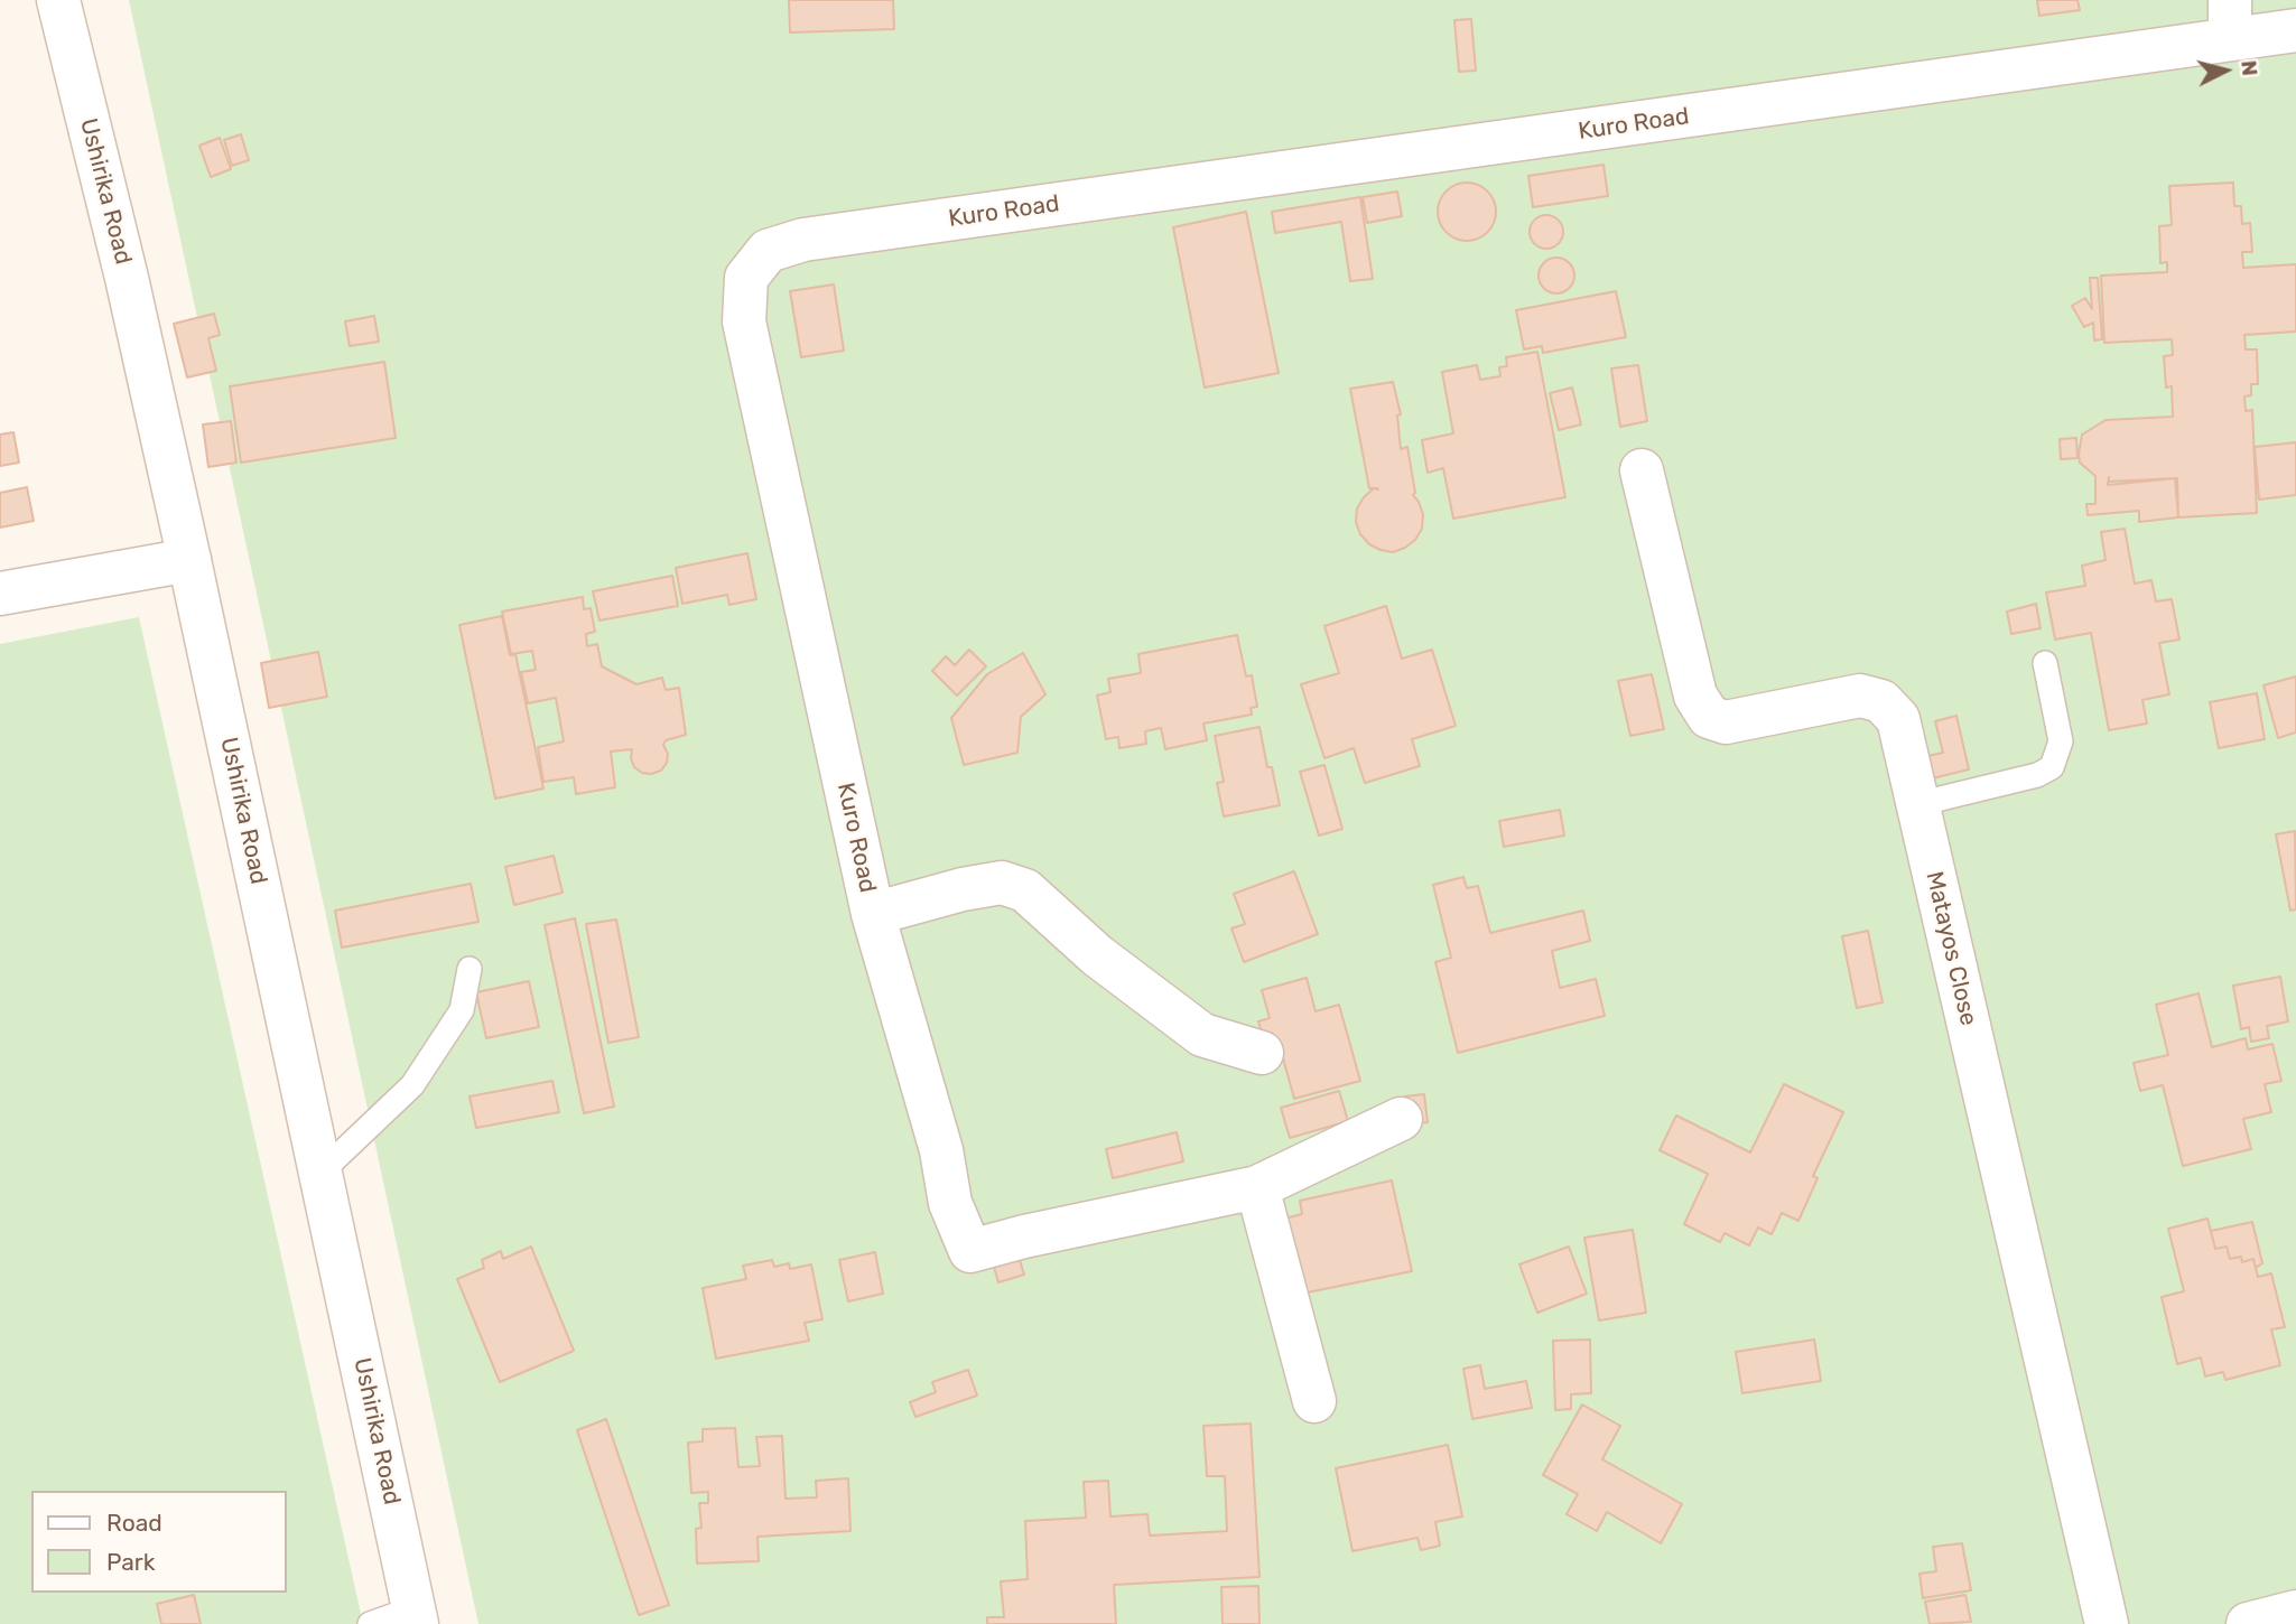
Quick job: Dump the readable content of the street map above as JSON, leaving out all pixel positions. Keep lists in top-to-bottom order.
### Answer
{
  "streets": {
    "street": ["Kuro Road", "Ushirika Road", "Matayos Close"]
  },
  "legend": ["Road", "Park"],
  "north": "right"
}
